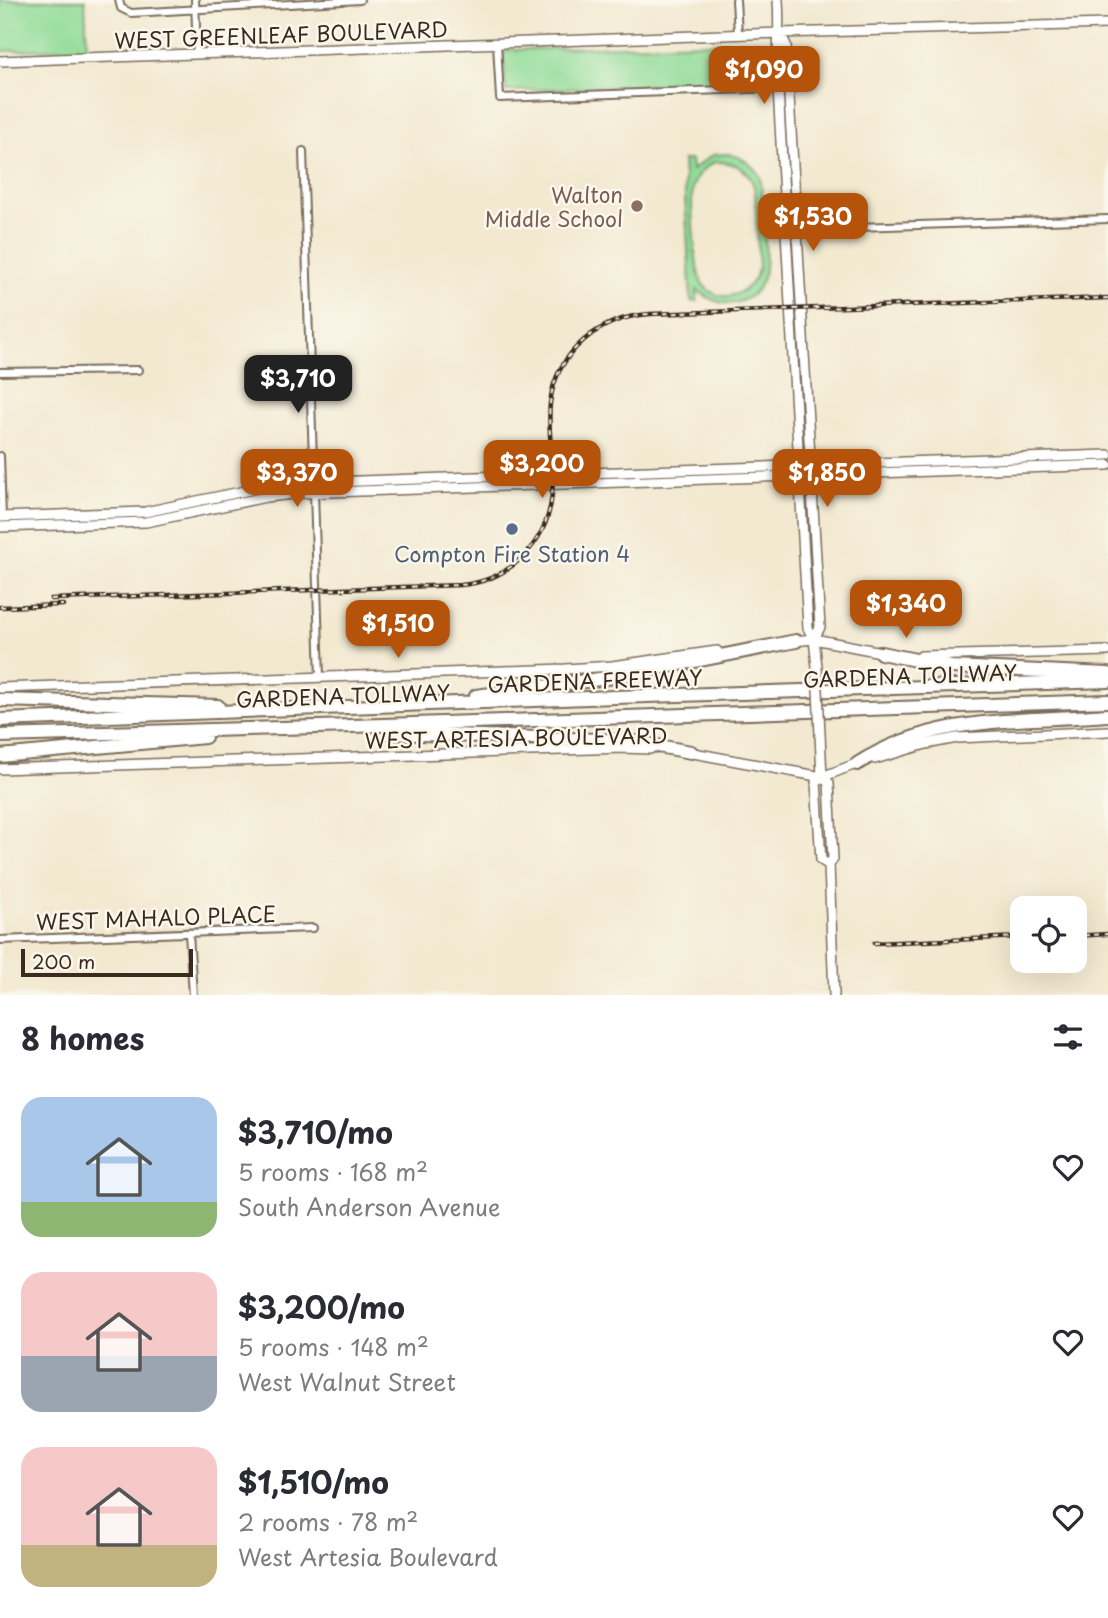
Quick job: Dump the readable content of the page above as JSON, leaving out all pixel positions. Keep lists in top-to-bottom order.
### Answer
{
  "streets": {
    "highway": ["GARDENA TOLLWAY", "GARDENA FREEWAY"],
    "main road": ["WEST GREENLEAF BOULEVARD", "WEST ARTESIA BOULEVARD"],
    "street": ["WEST MAHALO PLACE"]
  },
  "crossings": [
    ["GARDENA TOLLWAY", "GARDENA FREEWAY"]
  ],
  "places": ["Walton Middle School", "Compton Fire Station 4"],
  "scale_bar": "200 m",
  "page": {
    "price": [
      "$1,090",
      "$1,530",
      "$3,710",
      "$3,200",
      "$3,370",
      "$1,850",
      "$1,340",
      "$1,510"
    ],
    "scale": "200 m",
    "heading": "8 homes",
    "list": [
      {
        "name": "$3,710/mo",
        "note": "5 rooms · 168 m² · South Anderson Avenue"
      },
      {
        "name": "$3,200/mo",
        "note": "5 rooms · 148 m² · West Walnut Street"
      },
      {
        "name": "$1,510/mo",
        "note": "2 rooms · 78 m² · West Artesia Boulevard"
      }
    ]
  }
}
